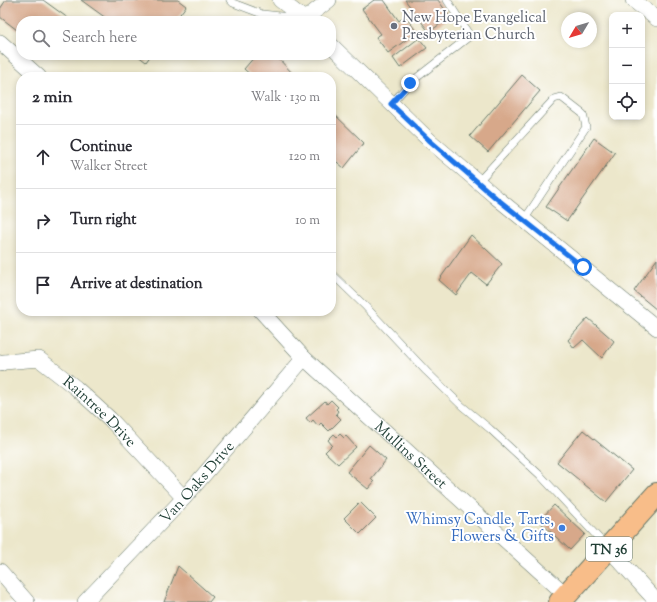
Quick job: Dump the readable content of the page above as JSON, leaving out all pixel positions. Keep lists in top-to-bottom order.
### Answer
{
  "streets": {
    "main road": ["TN 36"],
    "street": ["Raintree Drive", "Mullins Street", "Van Oaks Drive"]
  },
  "crossings": [
    ["Raintree Drive", "Van Oaks Drive"],
    ["Mullins Street", "Van Oaks Drive"],
    ["Mullins Street", "TN 36"]
  ],
  "places": ["New Hope Evangelical Presbyterian Church", "Whimsy Candle, Tarts, Flowers & Gifts"],
  "north": "bottom left",
  "page": {
    "map_buttons": ["+", "−"],
    "search": "Search here",
    "heading": ["2 min", "Walk · 130 m"],
    "list": [
      ["Continue", "Walker Street", "120 m"],
      ["Turn right", "10 m"],
      "Arrive at destination"
    ]
  }
}
